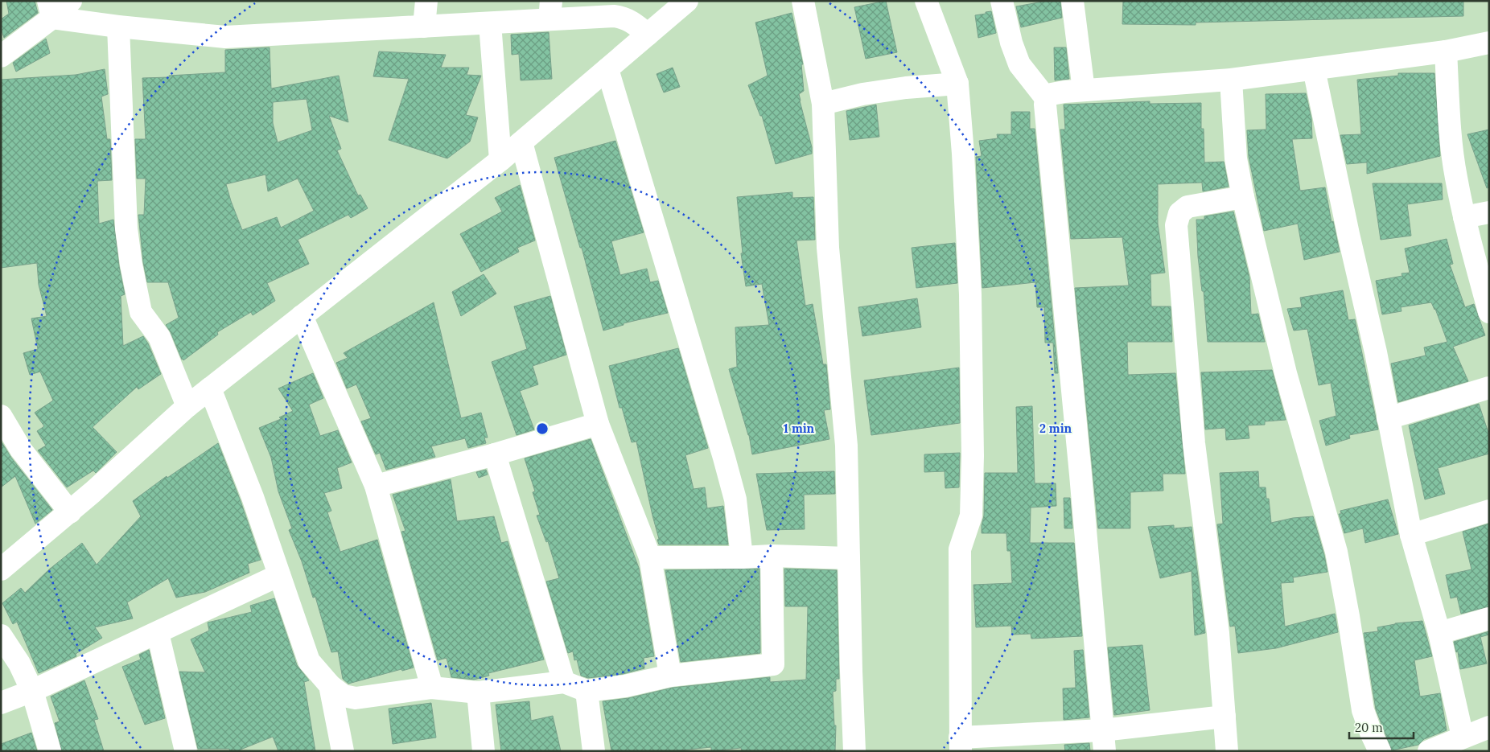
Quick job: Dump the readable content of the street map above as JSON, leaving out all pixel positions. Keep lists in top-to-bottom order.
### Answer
{
  "scale_bar": "20 m",
  "rings": ["1 min", "2 min"]
}
